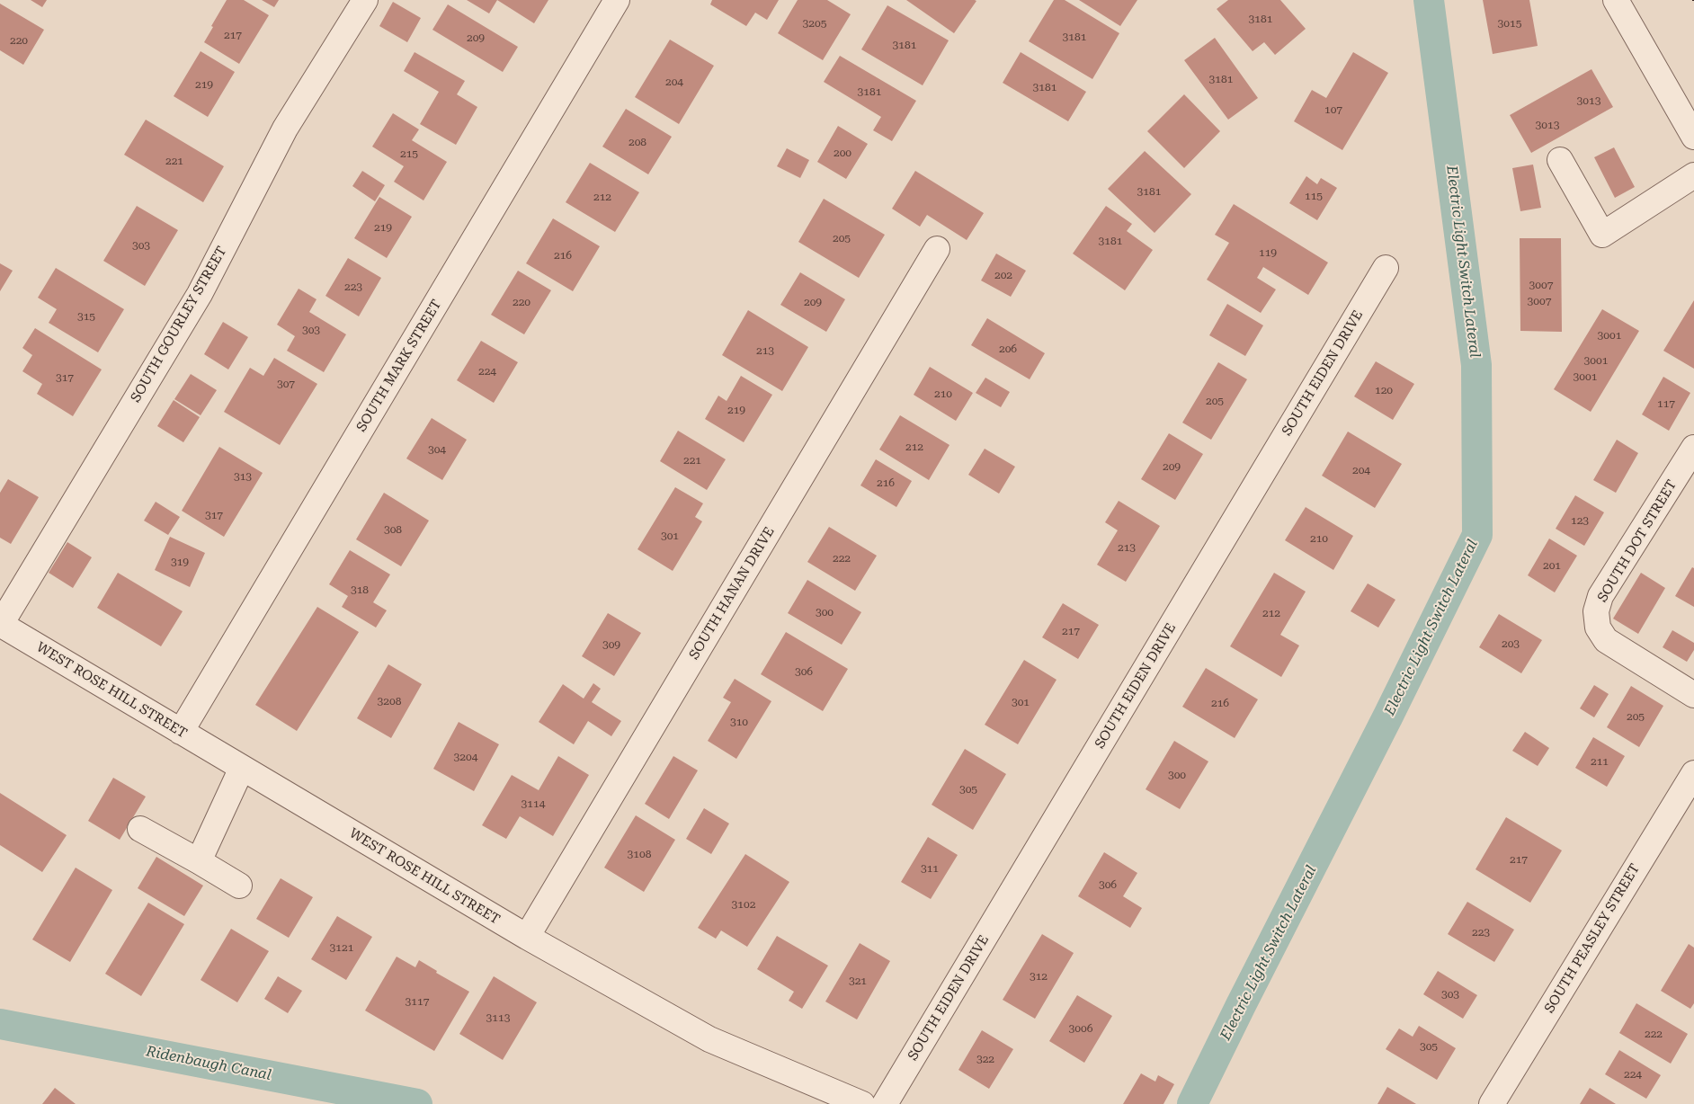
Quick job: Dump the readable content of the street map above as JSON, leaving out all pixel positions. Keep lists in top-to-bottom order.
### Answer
{
  "streets": {
    "street": [
      "SOUTH GOURLEY STREET",
      "SOUTH MARK STREET",
      "SOUTH EIDEN DRIVE",
      "SOUTH DOT STREET",
      "SOUTH HANAN DRIVE",
      "WEST ROSE HILL STREET",
      "SOUTH PEASLEY STREET"
    ]
  },
  "crossings": [
    ["SOUTH GOURLEY STREET", "WEST ROSE HILL STREET"],
    ["SOUTH MARK STREET", "WEST ROSE HILL STREET"],
    ["SOUTH HANAN DRIVE", "WEST ROSE HILL STREET"]
  ],
  "water": ["Electric Light Switch Lateral", "Ridenbaugh Canal"],
  "house_numbers": [
    "3181",
    "3205",
    "3015",
    "217",
    "3181",
    "209",
    "220",
    "3181",
    "3181",
    "204",
    "219",
    "3181",
    "3181",
    "3013",
    "107",
    "3013",
    "208",
    "200",
    "215",
    "221",
    "3181",
    "115",
    "212",
    "219",
    "205",
    "3181",
    "303",
    "119",
    "216",
    "202",
    "3007",
    "223",
    "3007",
    "220",
    "209",
    "315",
    "303",
    "3001",
    "206",
    "213",
    "3001",
    "224",
    "3001",
    "317",
    "307",
    "120",
    "210",
    "205",
    "117",
    "219",
    "212",
    "304",
    "221",
    "209",
    "204",
    "313",
    "216",
    "317",
    "123",
    "308",
    "301",
    "210",
    "213",
    "222",
    "319",
    "201",
    "318",
    "300",
    "212",
    "217",
    "203",
    "309",
    "306",
    "3208",
    "301",
    "216",
    "205",
    "310",
    "3204",
    "211",
    "300",
    "305",
    "3114",
    "3108",
    "217",
    "311",
    "306",
    "3102",
    "223",
    "3121",
    "312",
    "321",
    "303",
    "3117",
    "3113",
    "3006",
    "222",
    "305",
    "322",
    "224"
  ]
}
